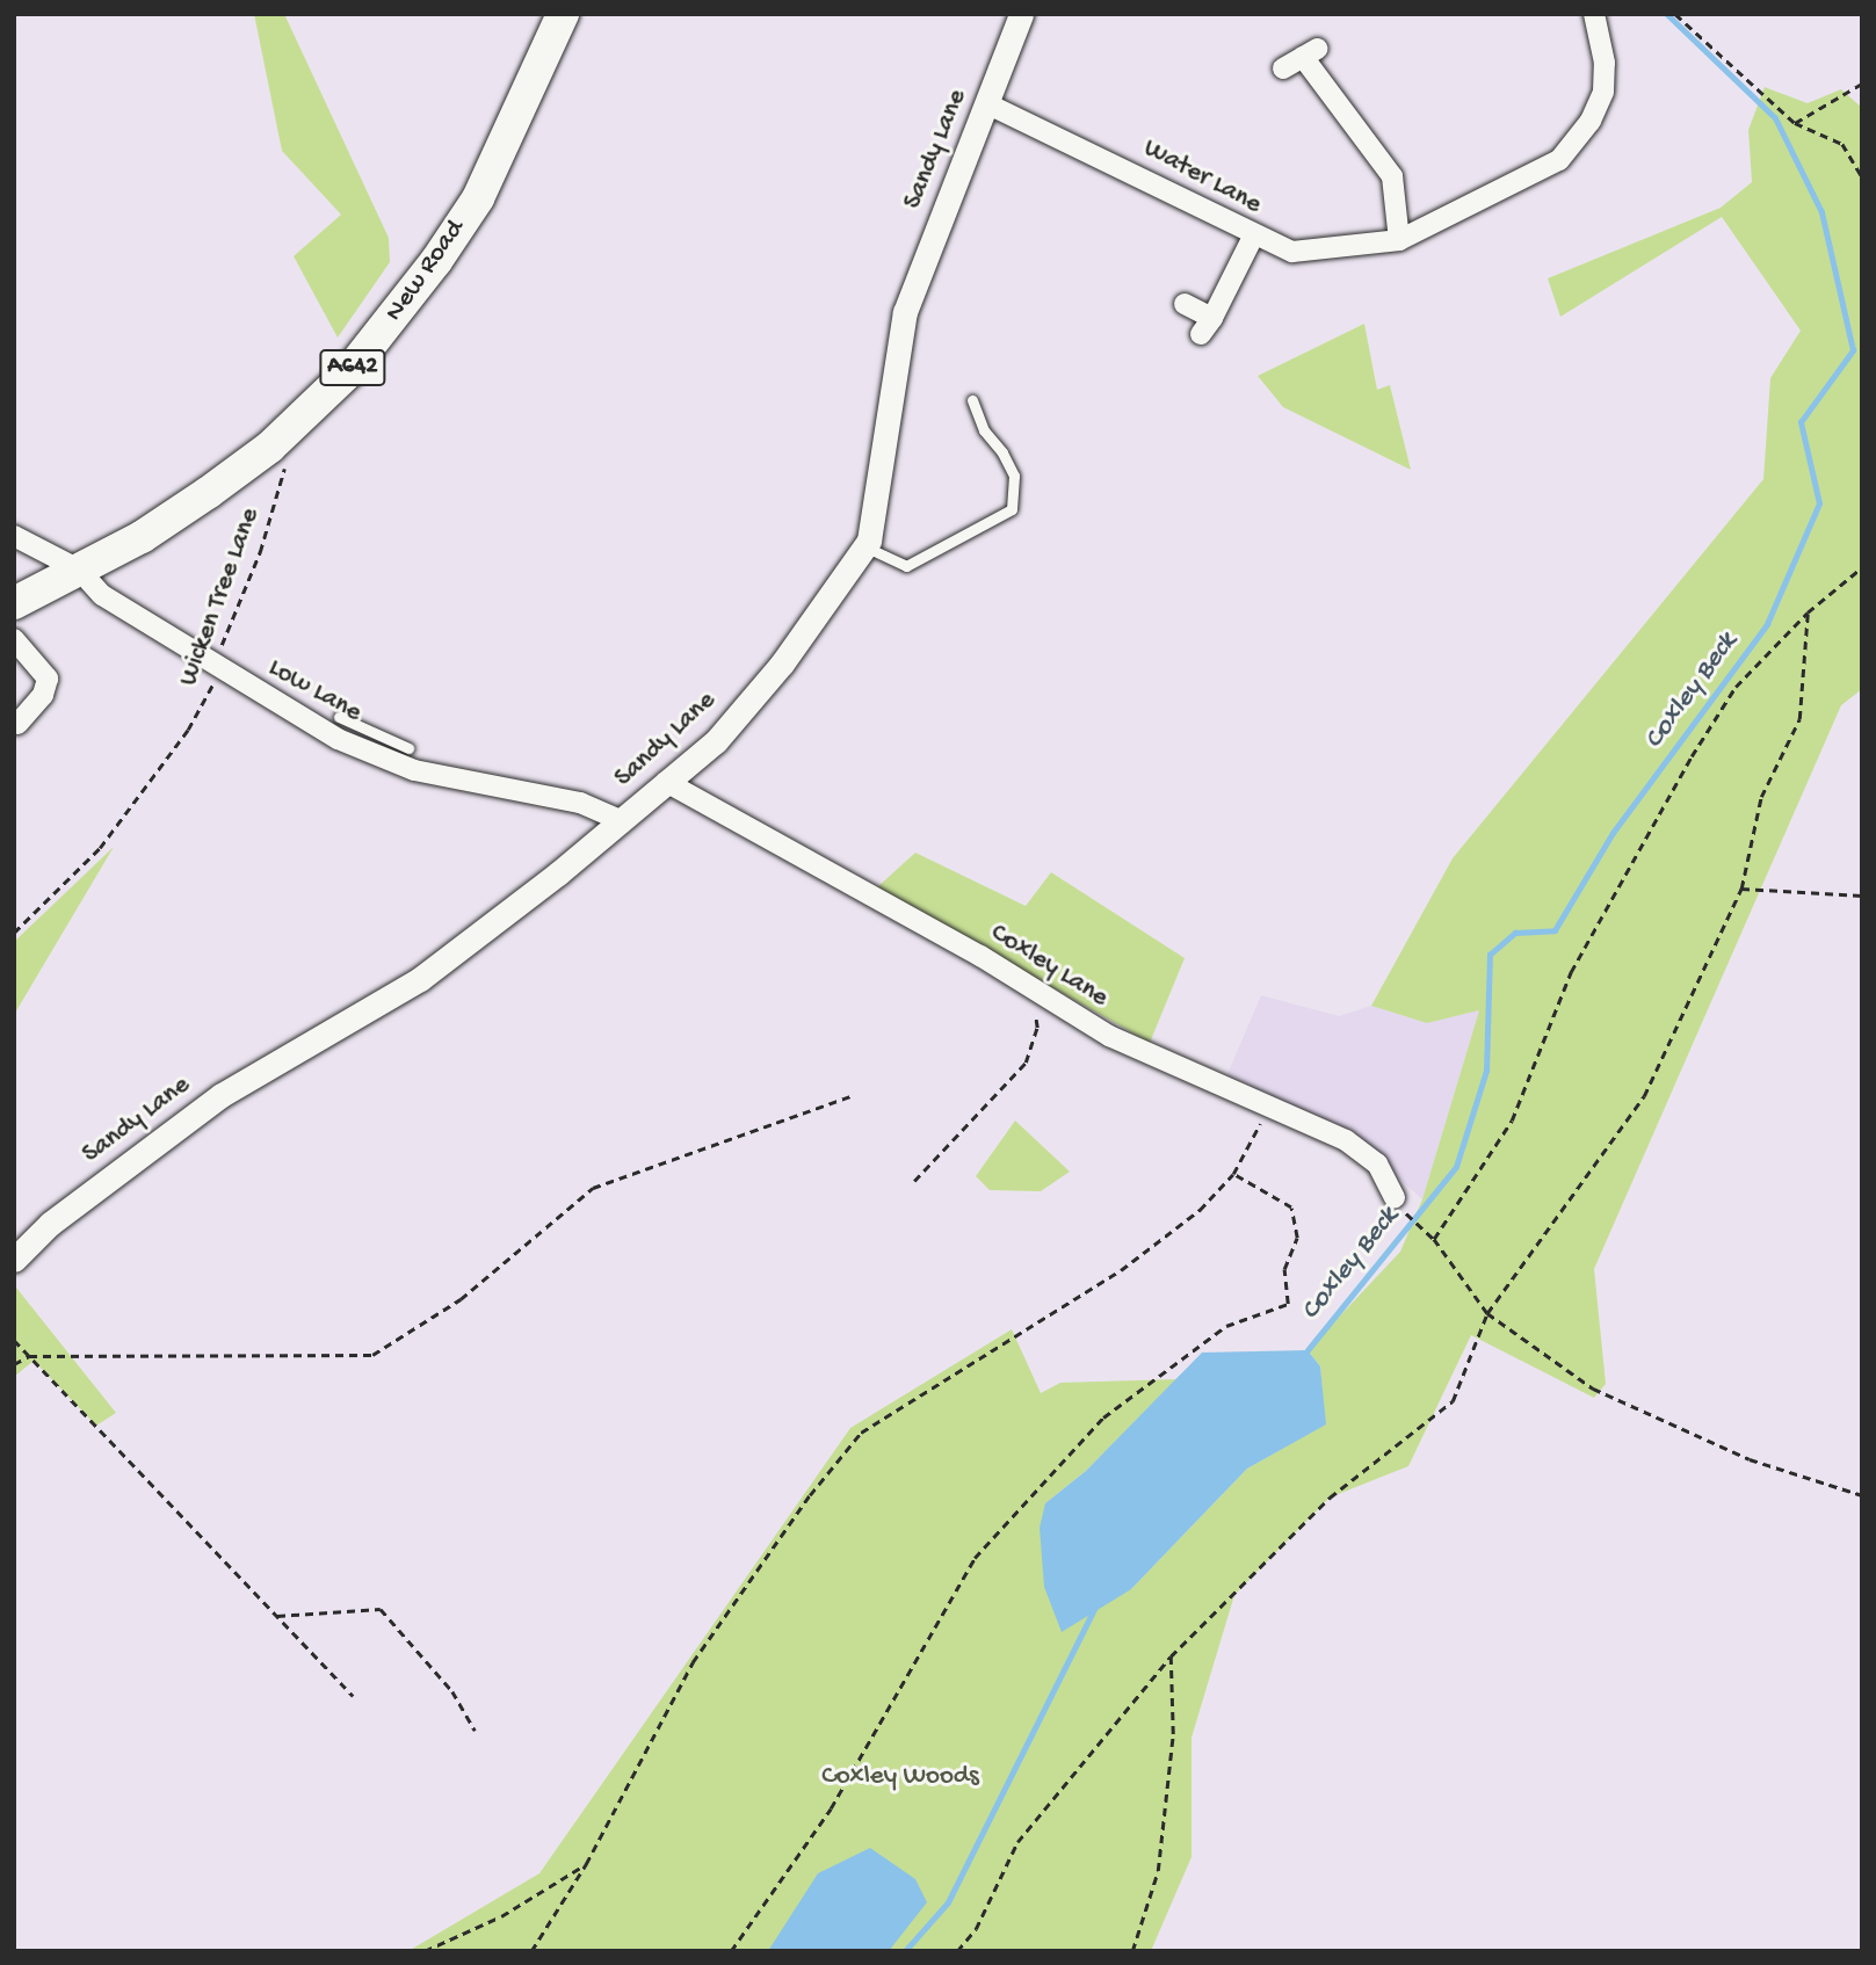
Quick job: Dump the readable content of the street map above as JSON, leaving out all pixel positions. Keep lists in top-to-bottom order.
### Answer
{
  "streets": {
    "highway": ["New Road", "A642"],
    "street": [
      "Sandy Lane",
      "Water Lane",
      "Low Lane",
      "Coxley Lane"
    ],
    "path": ["Wicken Tree Lane"]
  },
  "crossings": [
    ["Sandy Lane", "Water Lane"],
    ["Sandy Lane", "Low Lane"],
    ["Sandy Lane", "Coxley Lane"],
    ["New Road", "Low Lane"],
    ["Wicken Tree Lane", "Low Lane"]
  ],
  "water": ["Coxley Beck"],
  "parks": ["Coxley Woods"]
}
